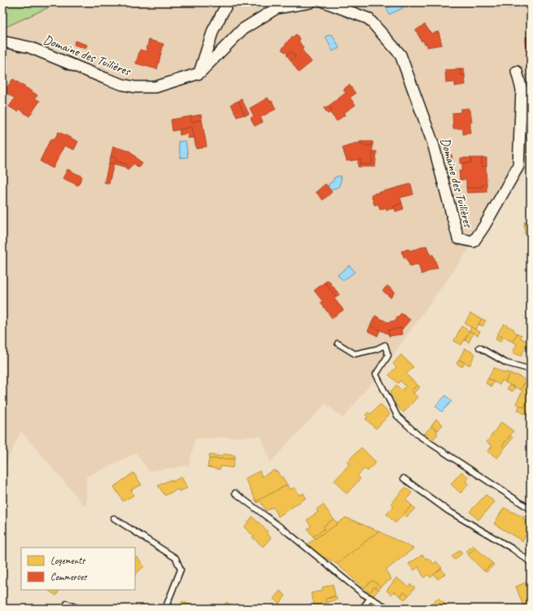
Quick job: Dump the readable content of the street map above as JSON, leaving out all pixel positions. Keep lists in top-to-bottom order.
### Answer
{
  "streets": {
    "street": ["Domaine des Tuilières"]
  },
  "legend": ["Logements", "Commerces"]
}
